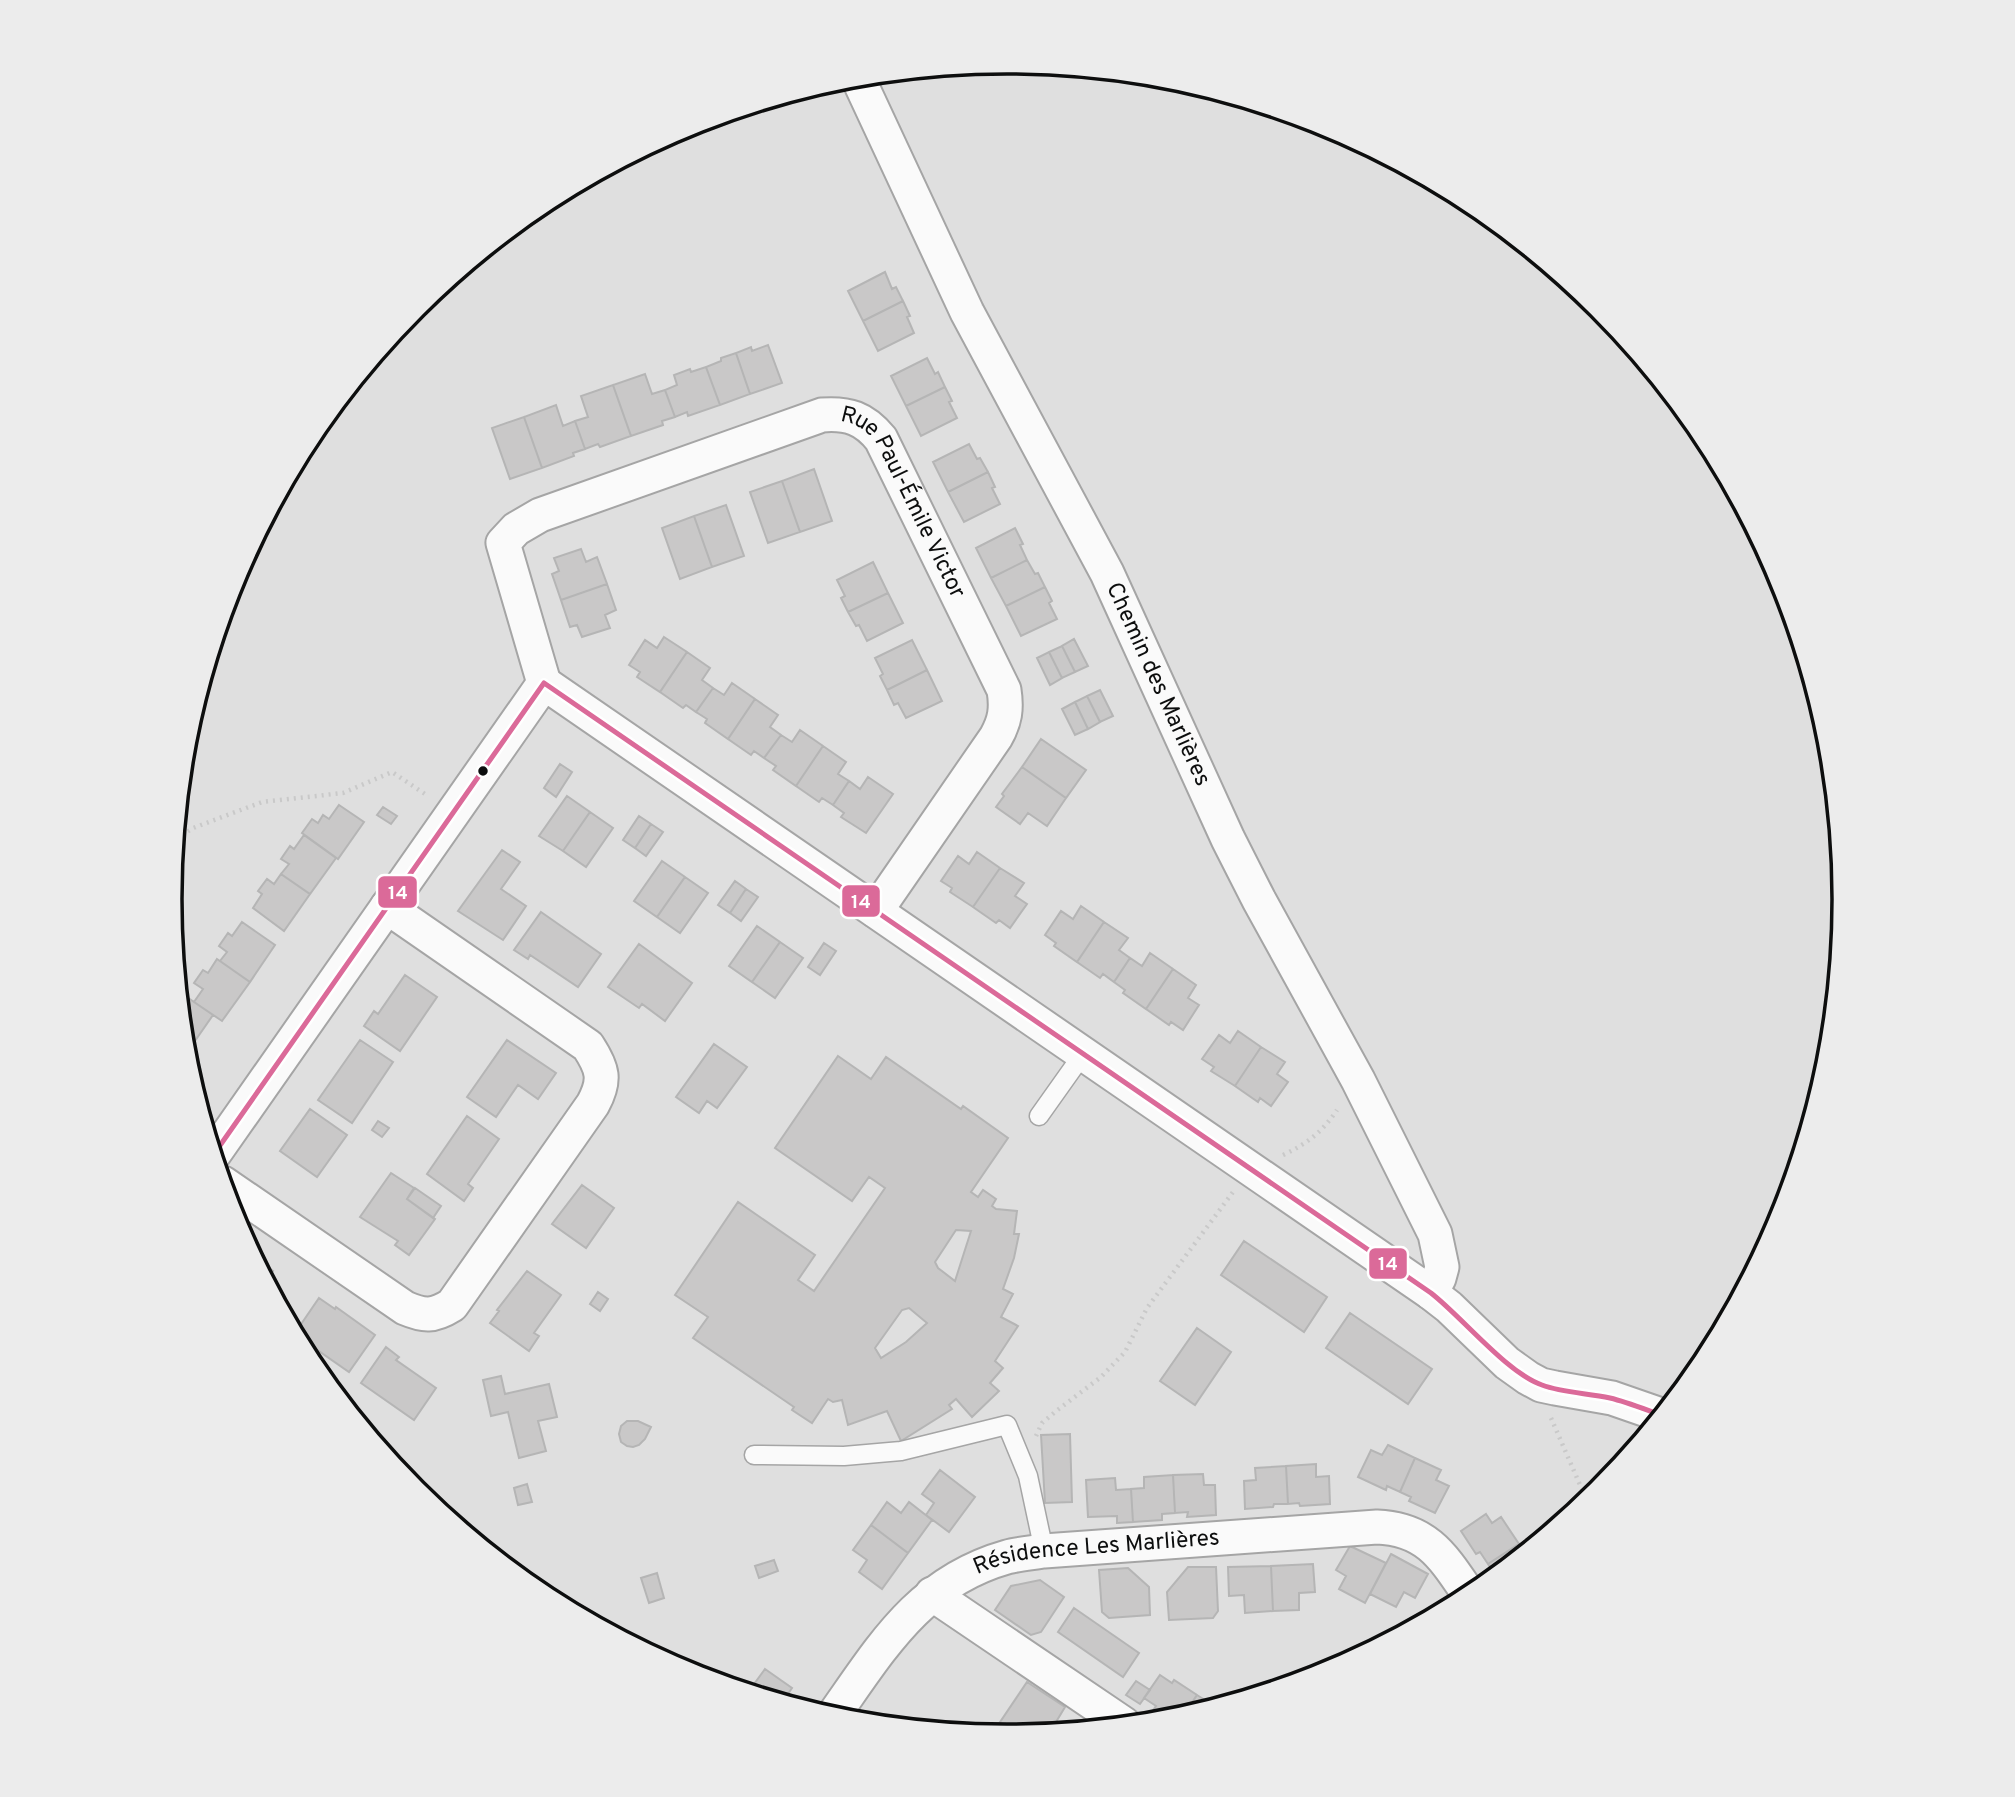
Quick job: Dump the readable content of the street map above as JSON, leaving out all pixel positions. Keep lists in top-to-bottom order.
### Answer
{
  "streets": {
    "street": ["Rue Paul-Émile Victor", "Chemin des Marlières", "Résidence Les Marlières"]
  },
  "lines": ["transit line 14"]
}
